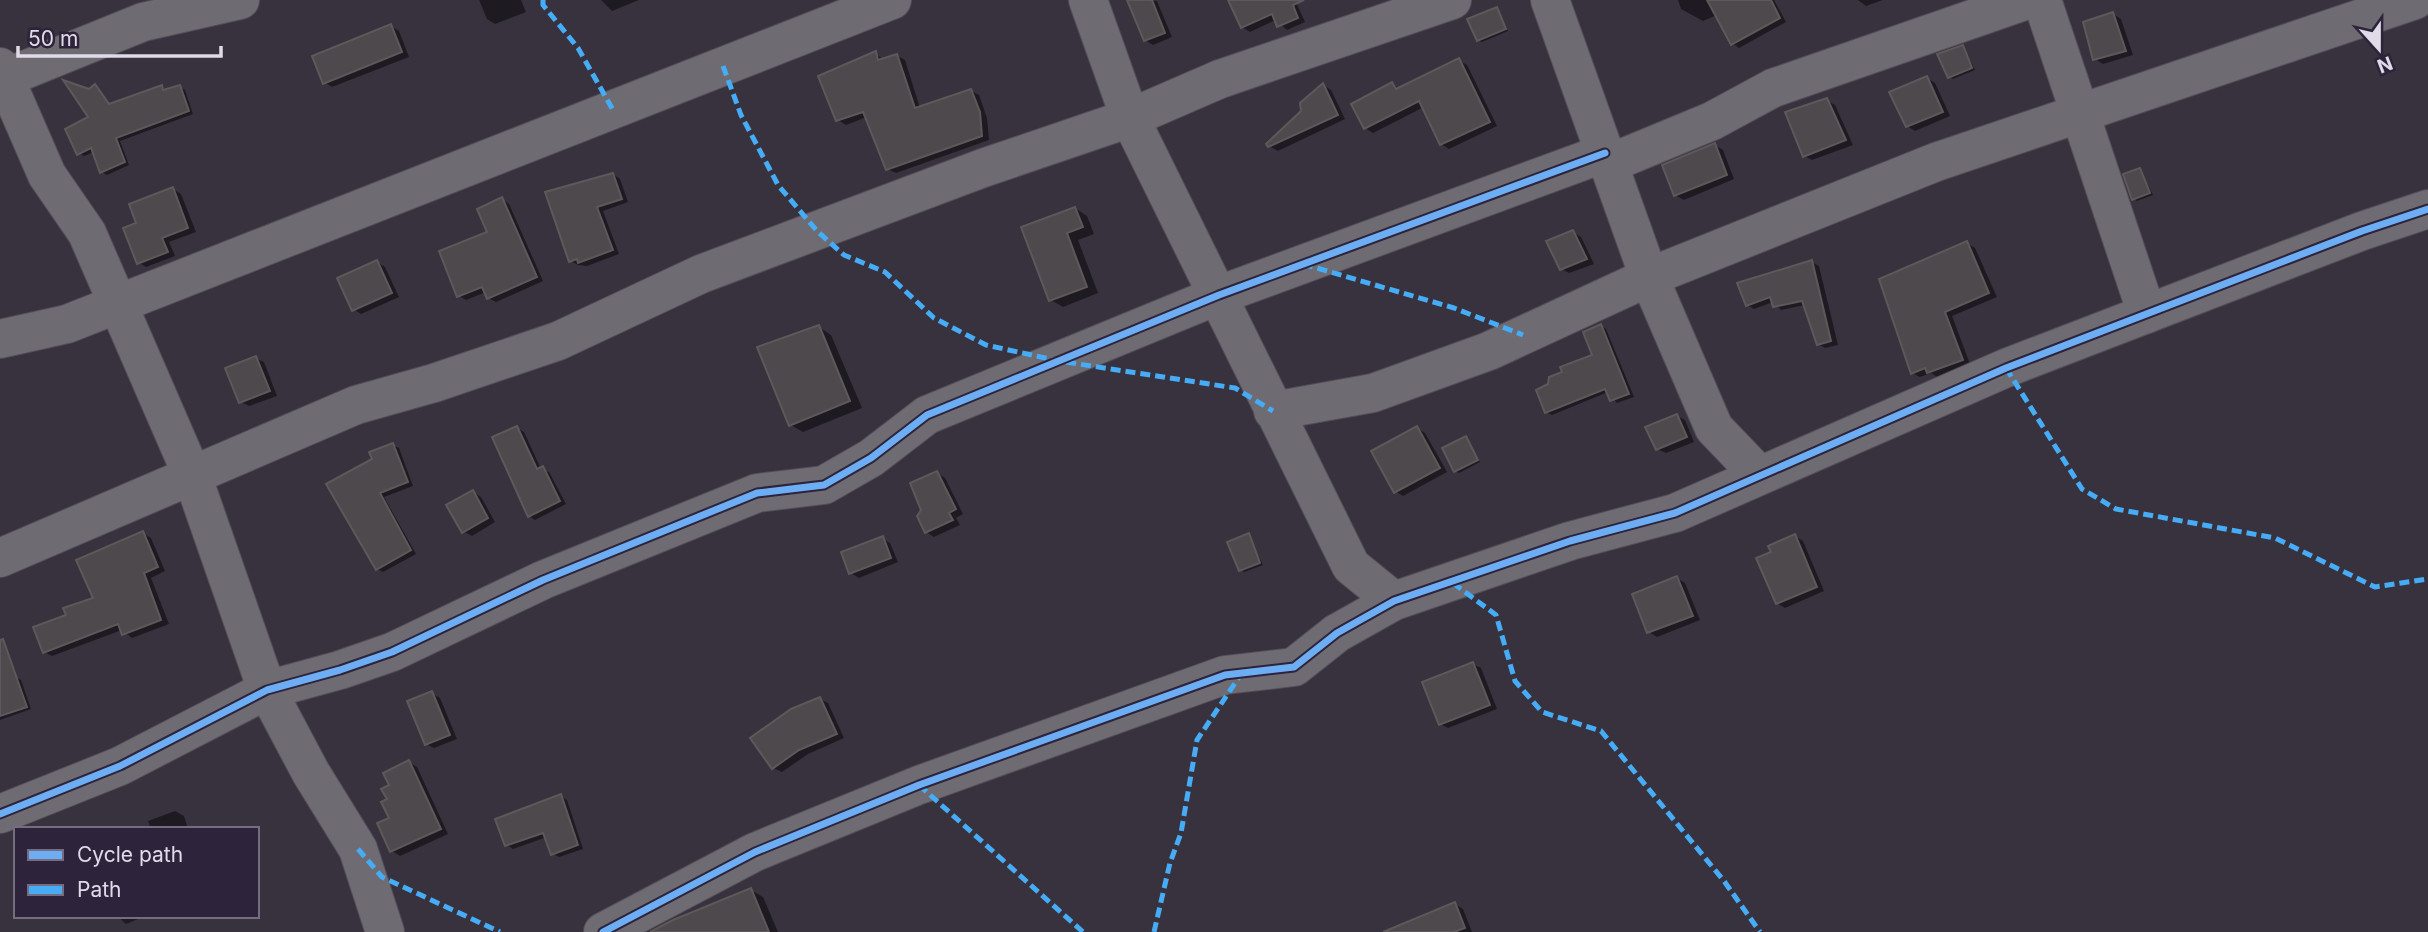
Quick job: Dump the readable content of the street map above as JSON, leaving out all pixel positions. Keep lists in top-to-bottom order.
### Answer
{
  "legend": ["Cycle path", "Path"],
  "scale_bar": "50 m",
  "north": "bottom"
}
